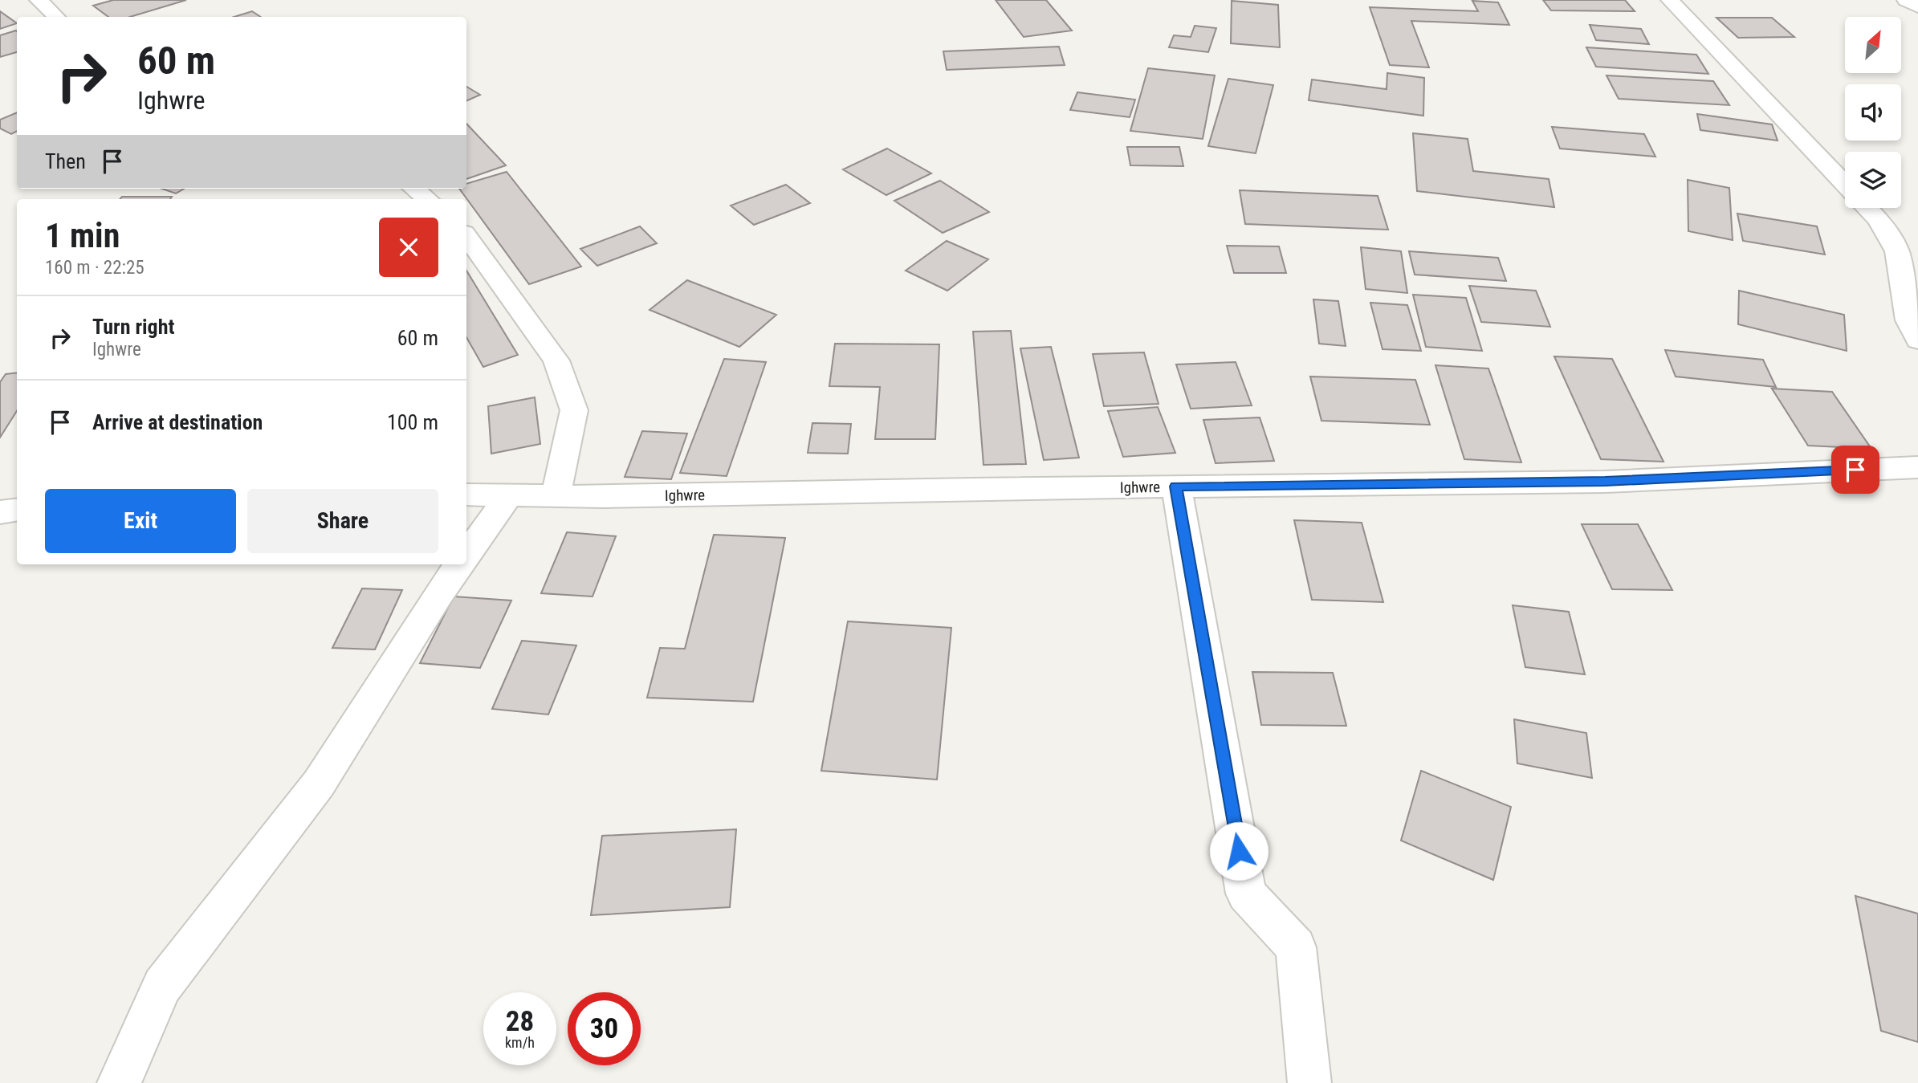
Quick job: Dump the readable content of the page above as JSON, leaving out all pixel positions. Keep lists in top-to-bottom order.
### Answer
{
  "streets": {
    "street": ["Ighwre"]
  },
  "north": "top right",
  "page": {
    "turn": ["60 m", "Ighwre"],
    "then": "Then",
    "heading": ["1 min", "160 m · 22:25"],
    "list": [
      {
        "name": "Turn right",
        "note": "Ighwre",
        "value": "60 m"
      },
      {
        "name": "Arrive at destination",
        "value": "100 m"
      }
    ],
    "buttons": ["Exit", "Share"],
    "speed": "28 km/h",
    "limit": "30"
  }
}
